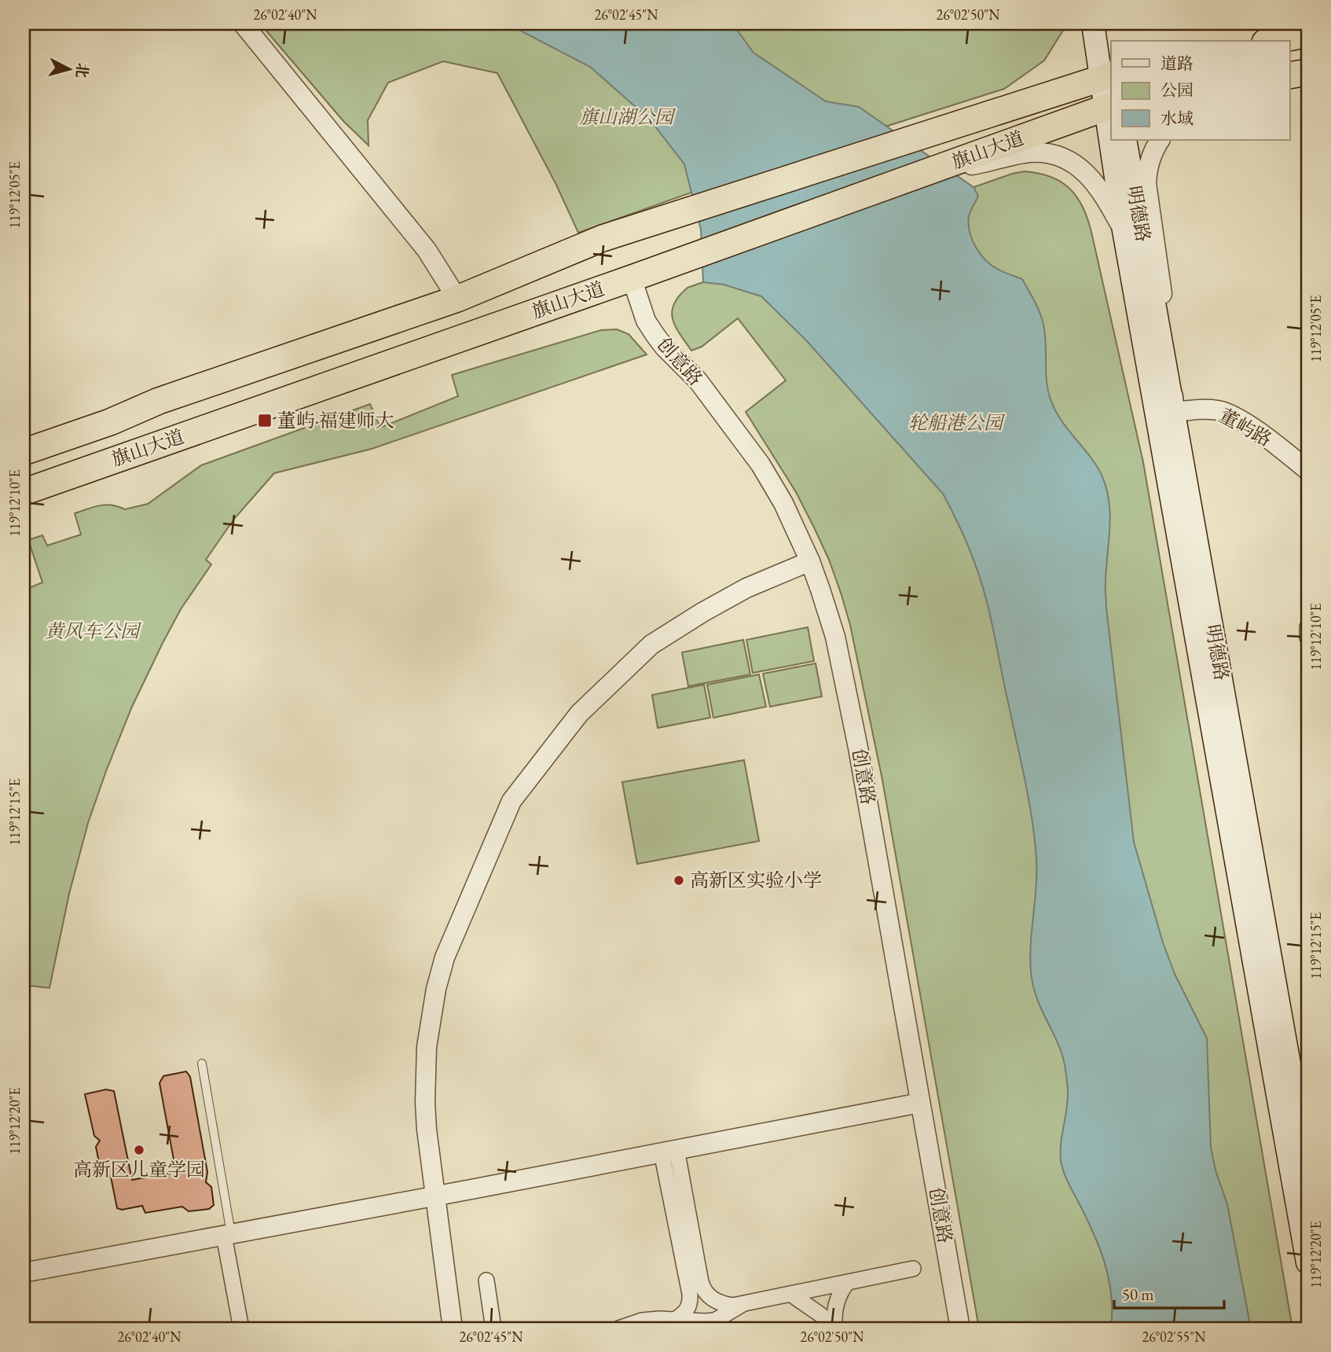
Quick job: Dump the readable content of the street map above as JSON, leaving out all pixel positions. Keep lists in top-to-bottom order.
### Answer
{
  "streets": {
    "highway": ["旗山大道"],
    "main road": ["明德路"],
    "street": ["创意路", "董屿路"]
  },
  "crossings": [
    ["旗山大道", "创意路"],
    ["明德路", "董屿路"]
  ],
  "parks": ["旗山湖公园", "轮船港公园", "黄风车公园"],
  "places": {
    "transit": ["董屿·福建师大"],
    "other": ["高新区实验小学", "高新区儿童学园"]
  },
  "legend": ["道路", "公园", "水域"],
  "scale_bar": "50 m",
  "north": "right",
  "coordinates": [
    "26°02'40\"N",
    "26°02'45\"N",
    "26°02'50\"N",
    "119°12'05\"E",
    "119°12'10\"E",
    "119°12'15\"E",
    "119°12'20\"E",
    "26°02'55\"N"
  ]
}
